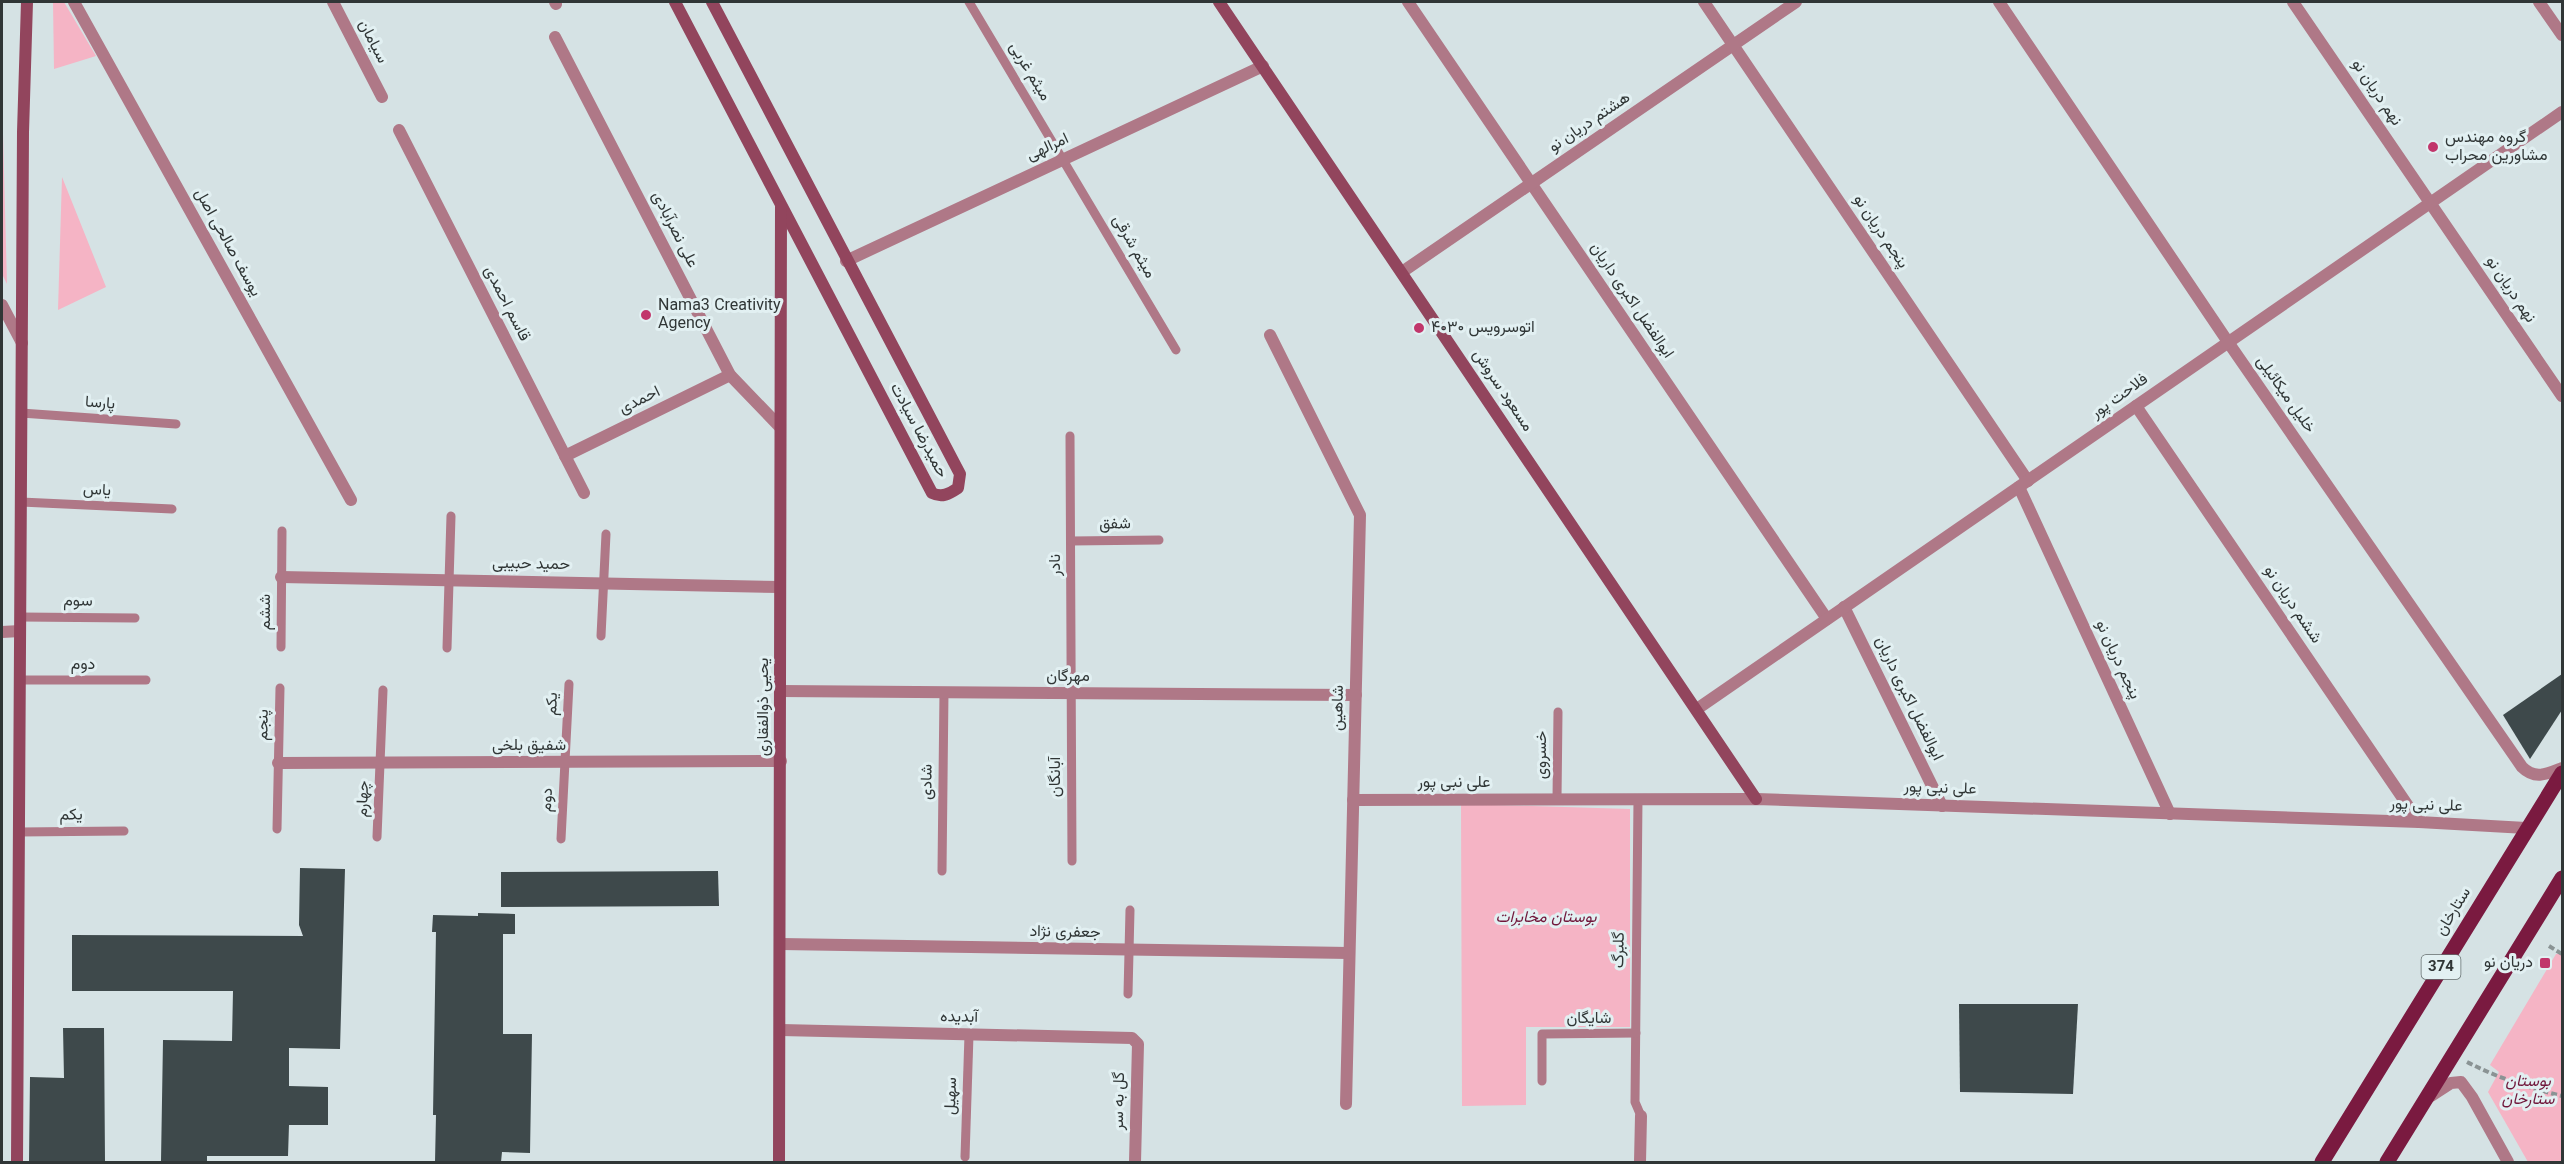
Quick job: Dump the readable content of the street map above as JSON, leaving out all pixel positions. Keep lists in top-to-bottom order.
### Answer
{
  "streets": {
    "main road": ["ستارخان", "374"],
    "street": [
      "سیامان",
      "نهم دریان‌ نو",
      "هشتم دریان‌ نو",
      "امرالهی",
      "علی نصرآبادی",
      "پنجم دریان‌ نو",
      "یوسف صالحی اصل",
      "نهم دریان نو",
      "ابوالفضل اکبری داریان",
      "قاسم احمدی",
      "مسعود سروش",
      "خلیل میکائیلی",
      "فلاحت پور",
      "احمدی",
      "حمیدرضا سیادت",
      "حمید حبیبی",
      "ششم دریان نو",
      "مهرگان",
      "یحیی ذوالفقاری",
      "شاهین",
      "شفیق بلخی",
      "علی نبی پور",
      "جعفری نژاد",
      "آبدیده",
      "گل به سر"
    ],
    "lane": [
      "میثم غربی",
      "میثم شرقی",
      "پارسا",
      "یاس",
      "شفق",
      "نادر",
      "سوم",
      "ششم",
      "دوم",
      "یکم",
      "پنجم",
      "خسروی",
      "آبانگان",
      "شادی",
      "چهارم",
      "گلبرگ",
      "شایگان",
      "سهیل"
    ]
  },
  "crossings": [
    ["میثم غربی", "امرالهی"],
    ["میثم غربی", "میثم شرقی"],
    ["نهم دریان‌ نو", "نهم دریان نو"],
    ["نهم دریان‌ نو", "فلاحت پور"],
    ["هشتم دریان‌ نو", "پنجم دریان‌ نو"],
    ["هشتم دریان‌ نو", "ابوالفضل اکبری داریان"],
    ["هشتم دریان‌ نو", "مسعود سروش"],
    ["امرالهی", "میثم شرقی"],
    ["امرالهی", "مسعود سروش"],
    ["امرالهی", "حمیدرضا سیادت"],
    ["علی نصرآبادی", "احمدی"],
    ["علی نصرآبادی", "یحیی ذوالفقاری"],
    ["پنجم دریان‌ نو", "فلاحت پور"],
    ["پنجم دریان‌ نو", "علی نبی پور"],
    ["نهم دریان نو", "فلاحت پور"],
    ["ابوالفضل اکبری داریان", "فلاحت پور"],
    ["ابوالفضل اکبری داریان", "علی نبی پور"],
    ["قاسم احمدی", "احمدی"],
    ["مسعود سروش", "فلاحت پور"],
    ["مسعود سروش", "علی نبی پور"],
    ["خلیل میکائیلی", "فلاحت پور"],
    ["فلاحت پور", "ششم دریان نو"],
    ["حمیدرضا سیادت", "یحیی ذوالفقاری"],
    ["شفق", "نادر"],
    ["حمید حبیبی", "ششم"],
    ["حمید حبیبی", "یحیی ذوالفقاری"],
    ["نادر", "مهرگان"],
    ["نادر", "آبانگان"],
    ["ششم دریان نو", "علی نبی پور"],
    ["دوم", "یکم"],
    ["دوم", "شفیق بلخی"],
    ["مهرگان", "یحیی ذوالفقاری"],
    ["مهرگان", "شاهین"],
    ["مهرگان", "آبانگان"],
    ["مهرگان", "شادی"],
    ["یکم", "شفیق بلخی"],
    ["یحیی ذوالفقاری", "شفیق بلخی"],
    ["یحیی ذوالفقاری", "جعفری نژاد"],
    ["یحیی ذوالفقاری", "آبدیده"],
    ["شاهین", "علی نبی پور"],
    ["شاهین", "جعفری نژاد"],
    ["پنجم", "شفیق بلخی"],
    ["شفیق بلخی", "چهارم"],
    ["خسروی", "علی نبی پور"],
    ["علی نبی پور", "ستارخان"],
    ["علی نبی پور", "گلبرگ"],
    ["گلبرگ", "شایگان"],
    ["آبدیده", "سهیل"],
    ["آبدیده", "گل به سر"]
  ],
  "parks": ["بوستان مخابرات", "بوستان ستارخان"],
  "places": {
    "other": ["گروه مهندس مشاورين محراب", "Nama3 Creativity Agency", "اتوسرویس ۴۰۳۰"],
    "transit": ["دریان نو"]
  }
}
